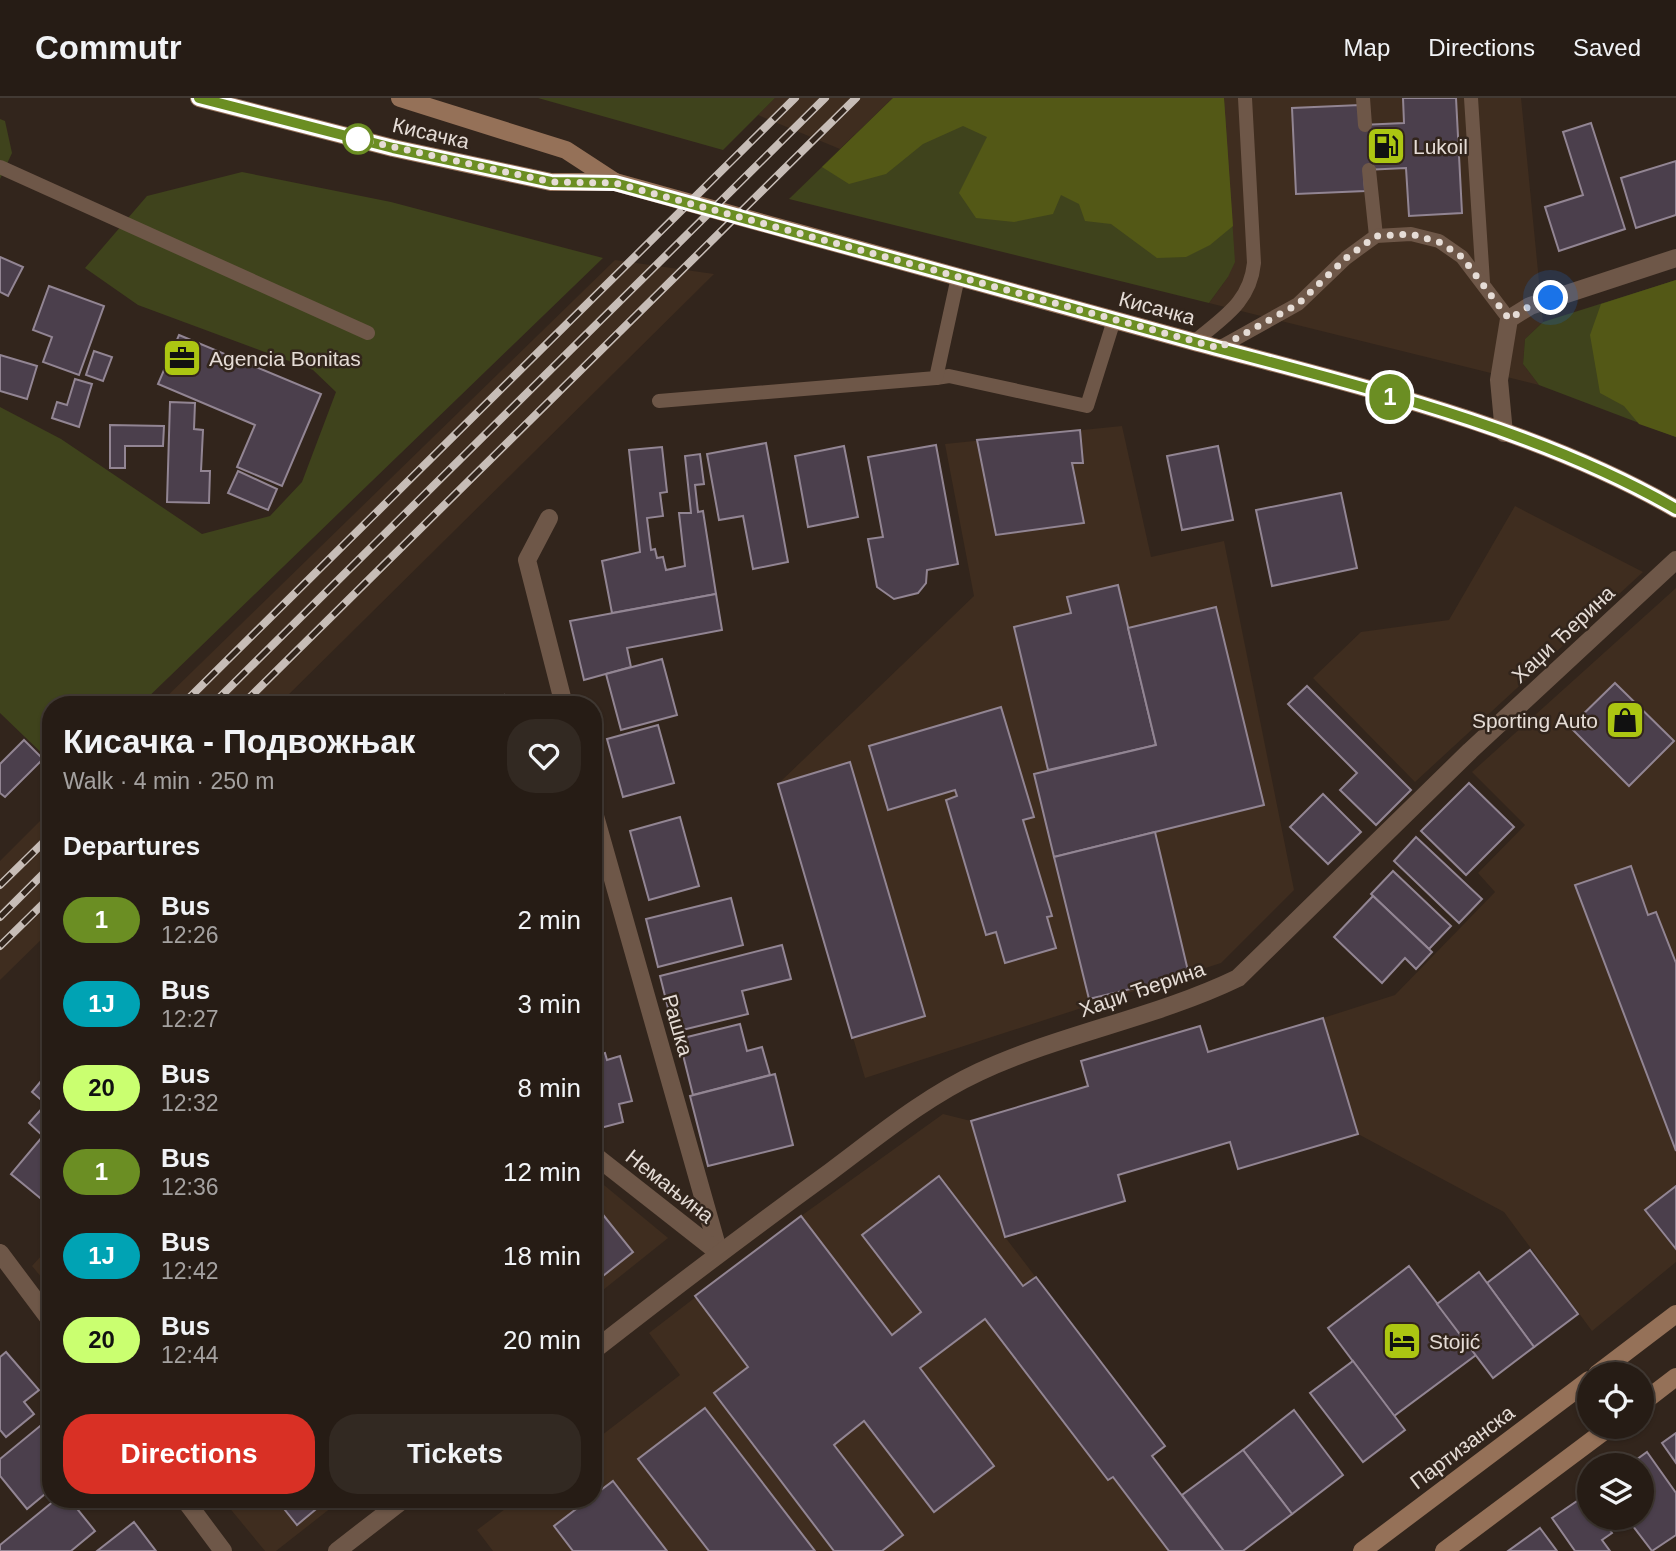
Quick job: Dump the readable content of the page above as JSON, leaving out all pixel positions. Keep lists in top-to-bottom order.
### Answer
{
  "streets": {
    "main road": ["Кисачка", "Партизанска"],
    "street": ["Хаџи Ђерина", "Рашка", "Немањина"]
  },
  "crossings": [
    ["Хаџи Ђерина", "Рашка"],
    ["Хаџи Ђерина", "Немањина"],
    ["Рашка", "Немањина"]
  ],
  "places": {
    "fuel station": ["Lukoil"],
    "office": ["Agencia Bonitas"],
    "shop": ["Sporting Auto"],
    "hotel": ["Stojić"]
  },
  "lines": ["bus line 1"],
  "page": {
    "header": "Commutr",
    "nav": ["Map", "Directions", "Saved"],
    "on_map": "1",
    "heading": [
      ["Кисачка - Подвожњак", "Walk · 4 min · 250 m"],
      "Departures"
    ],
    "list": [
      {
        "mark": "1",
        "name": "Bus",
        "note": "12:26",
        "value": "2 min"
      },
      {
        "mark": "1J",
        "name": "Bus",
        "note": "12:27",
        "value": "3 min"
      },
      {
        "mark": "20",
        "name": "Bus",
        "note": "12:32",
        "value": "8 min"
      },
      {
        "mark": "1",
        "name": "Bus",
        "note": "12:36",
        "value": "12 min"
      },
      {
        "mark": "1J",
        "name": "Bus",
        "note": "12:42",
        "value": "18 min"
      },
      {
        "mark": "20",
        "name": "Bus",
        "note": "12:44",
        "value": "20 min"
      }
    ],
    "buttons": ["Directions", "Tickets"]
  }
}
